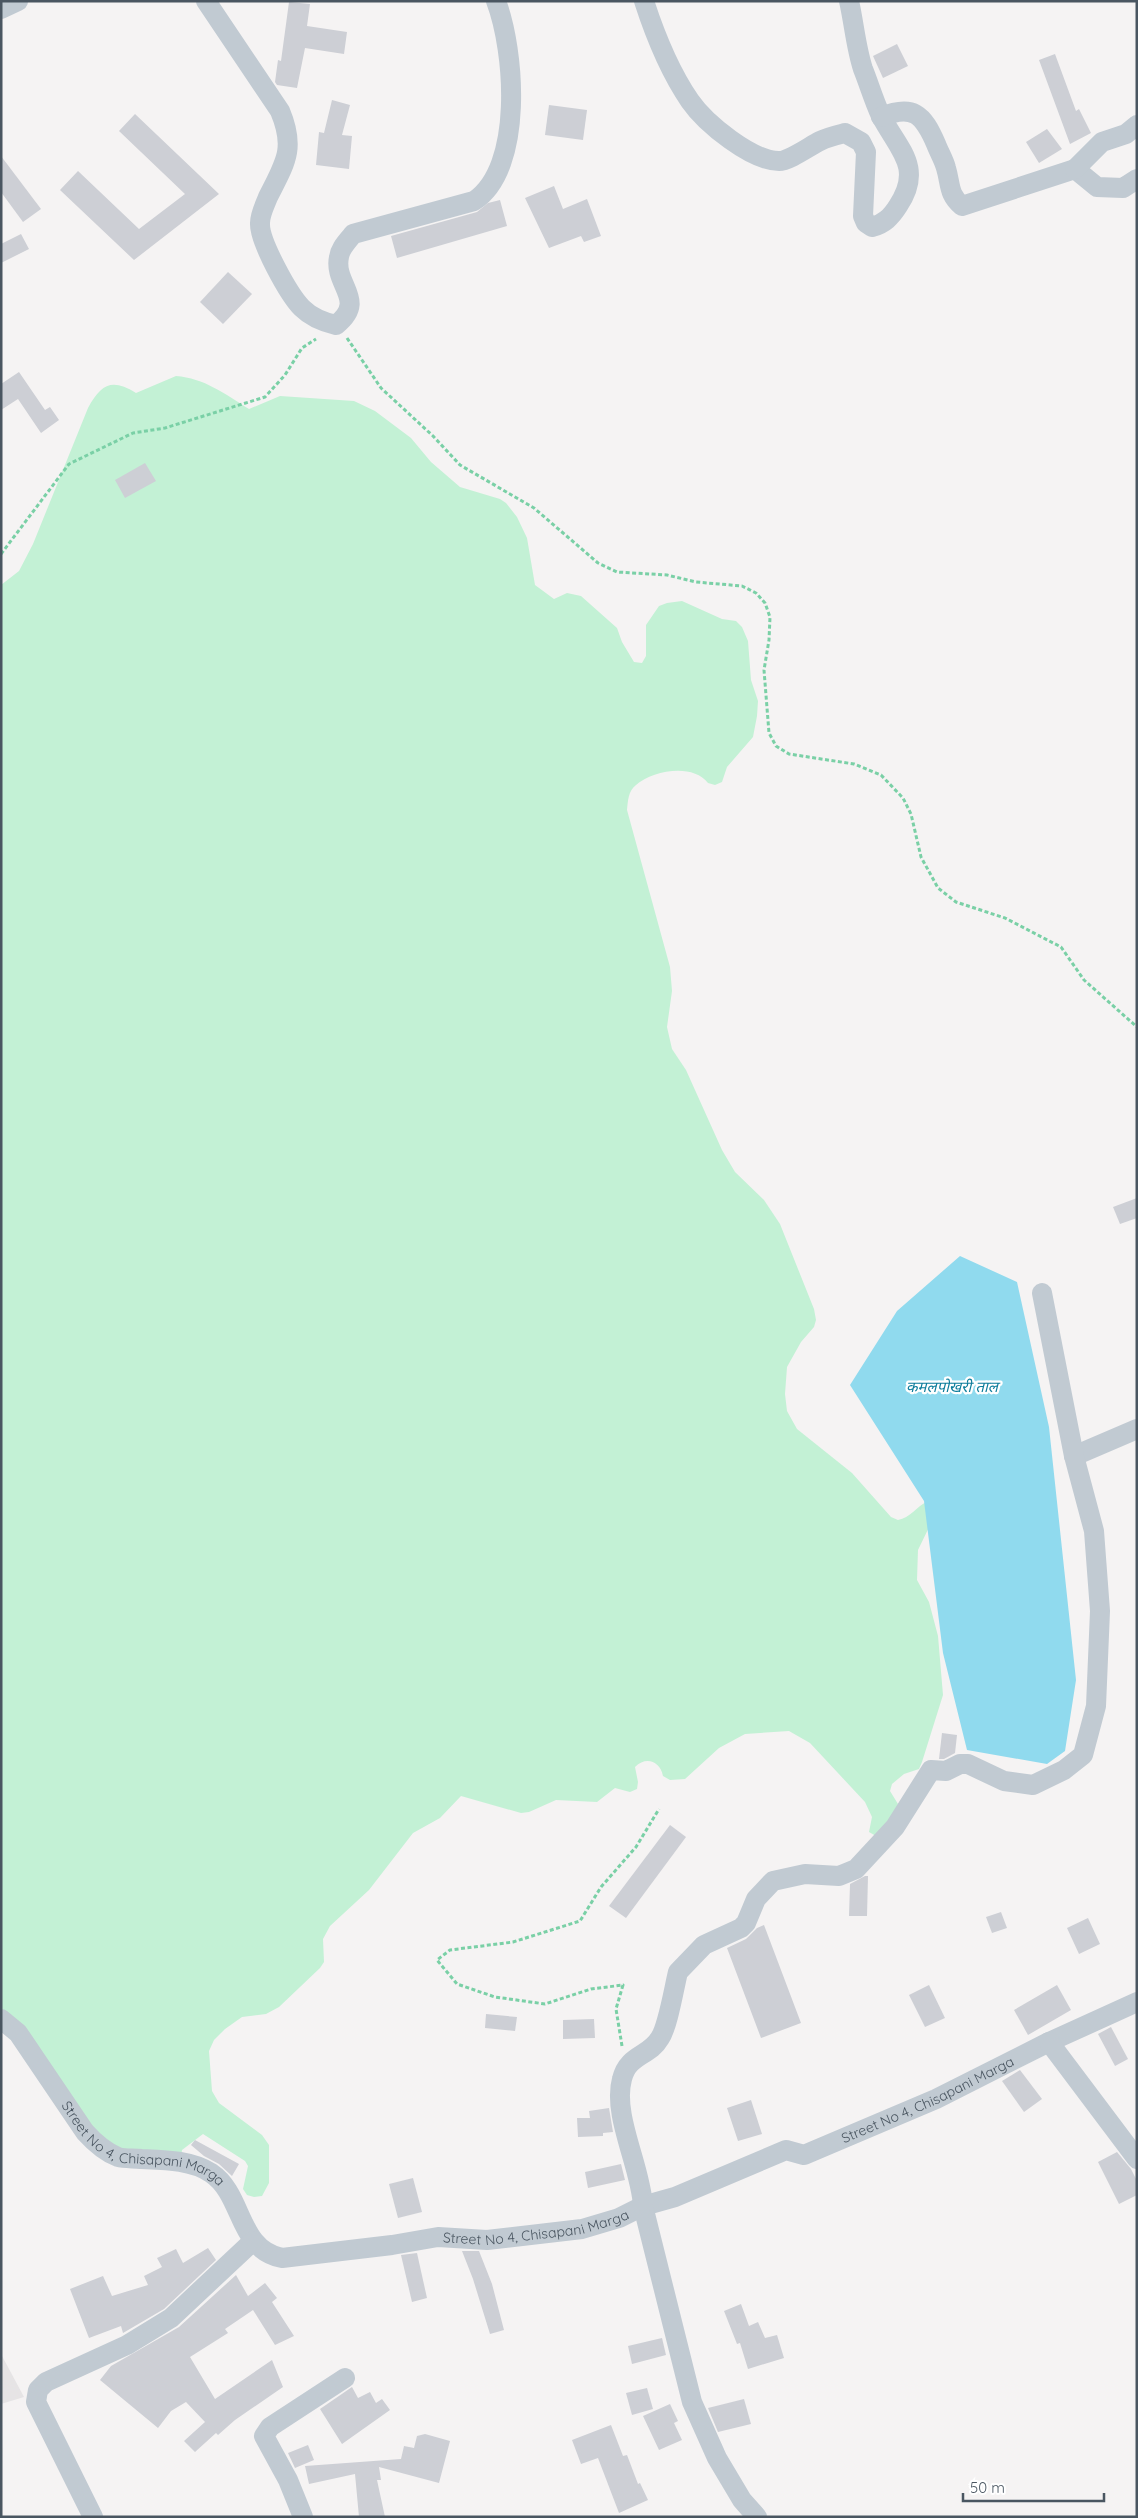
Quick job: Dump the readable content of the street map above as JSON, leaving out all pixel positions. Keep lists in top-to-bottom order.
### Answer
{
  "streets": {
    "street": ["Street No 4, Chisapani Marga"]
  },
  "water": ["कमलपोखरी ताल"],
  "scale_bar": "50 m"
}
